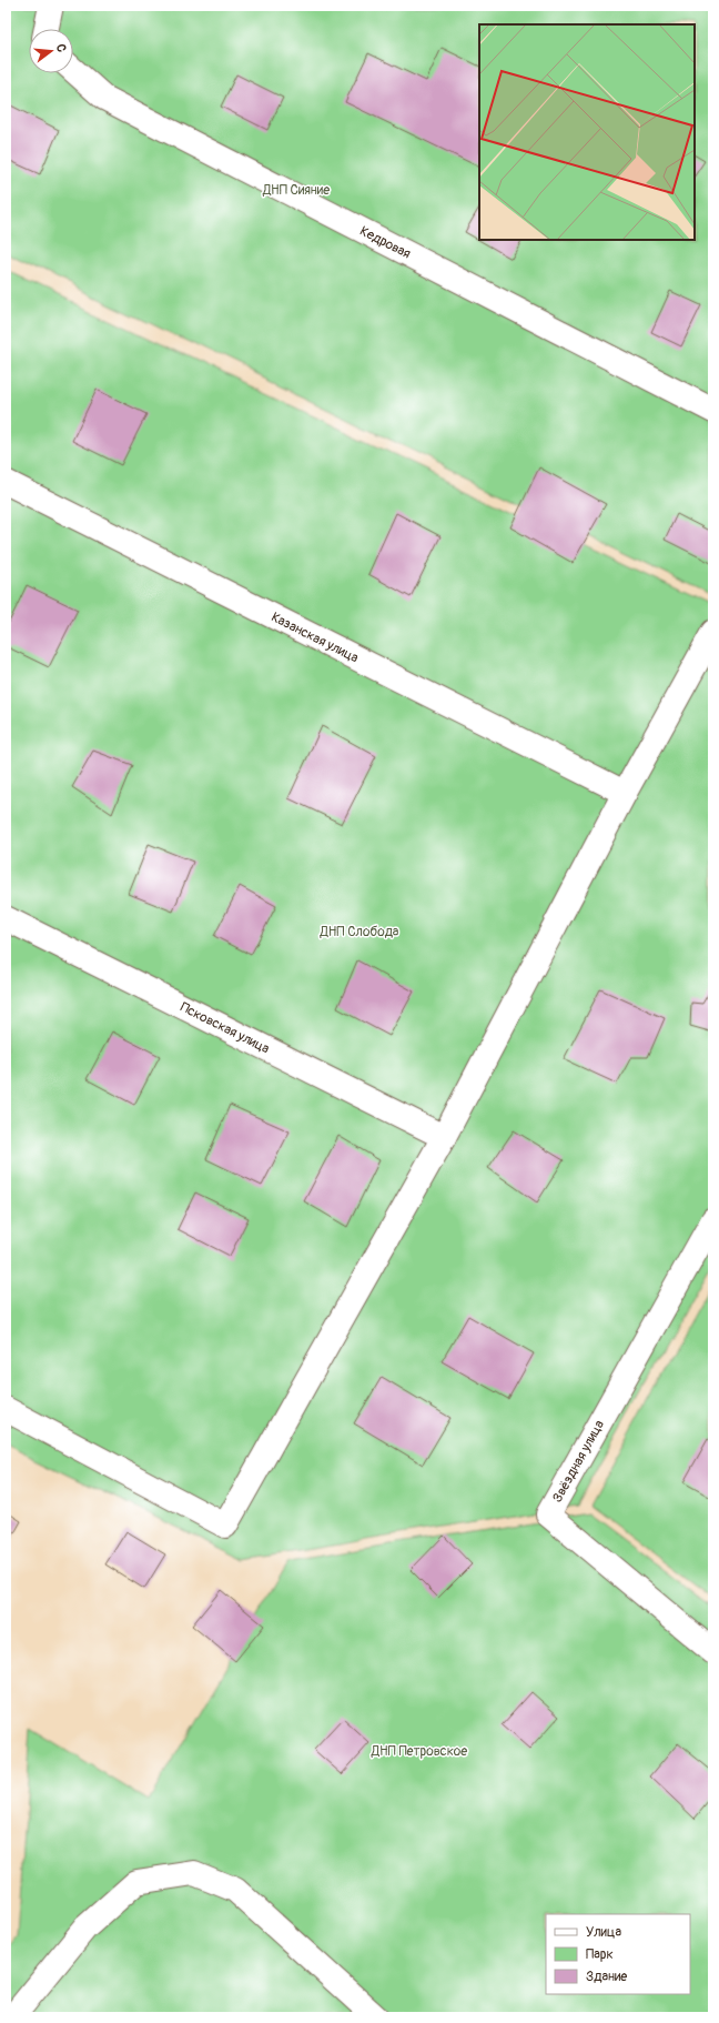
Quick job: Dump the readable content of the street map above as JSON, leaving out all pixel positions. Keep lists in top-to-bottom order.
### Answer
{
  "streets": {
    "street": [
      "Кедровая",
      "Казанская улица",
      "Псковская улица",
      "Звёздная улица"
    ]
  },
  "parks": ["ДНП Сияние", "ДНП Слобода", "ДНП Петровское"],
  "legend": ["Улица", "Парк", "Здание"],
  "north": "right"
}
